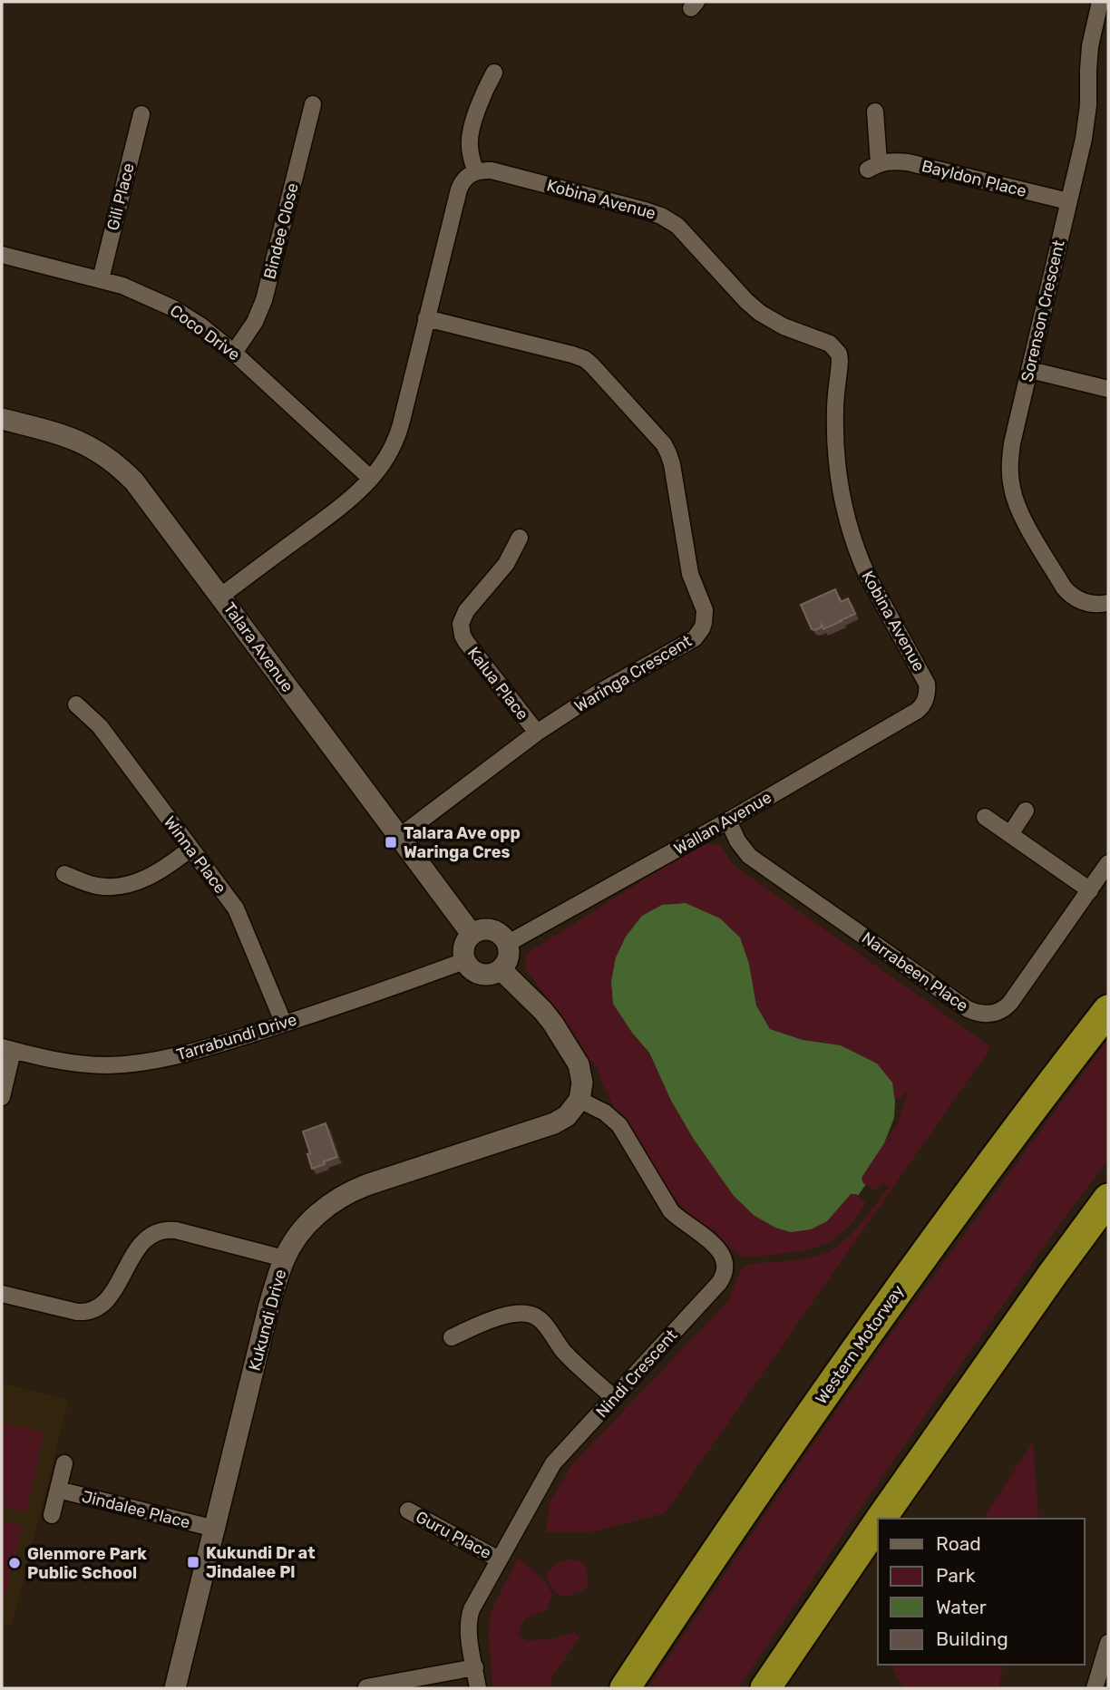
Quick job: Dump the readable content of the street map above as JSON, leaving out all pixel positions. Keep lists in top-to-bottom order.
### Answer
{
  "streets": {
    "highway": ["Western Motorway"],
    "street": [
      "Bayldon Place",
      "Gili Place",
      "Kobina Avenue",
      "Bindee Close",
      "Sorenson Crescent",
      "Coco Drive",
      "Talara Avenue",
      "Waringa Crescent",
      "Kalua Place",
      "Wallan Avenue",
      "Winna Place",
      "Narrabeen Place",
      "Tarrabundi Drive",
      "Kukundi Drive",
      "Nindi Crescent",
      "Jindalee Place",
      "Guru Place"
    ]
  },
  "crossings": [
    ["Bayldon Place", "Sorenson Crescent"],
    ["Gili Place", "Coco Drive"],
    ["Kobina Avenue", "Wallan Avenue"],
    ["Bindee Close", "Coco Drive"],
    ["Talara Avenue", "Waringa Crescent"],
    ["Talara Avenue", "Wallan Avenue"],
    ["Talara Avenue", "Tarrabundi Drive"],
    ["Waringa Crescent", "Kalua Place"],
    ["Wallan Avenue", "Narrabeen Place"],
    ["Wallan Avenue", "Tarrabundi Drive"],
    ["Winna Place", "Tarrabundi Drive"],
    ["Kukundi Drive", "Nindi Crescent"],
    ["Kukundi Drive", "Jindalee Place"],
    ["Nindi Crescent", "Guru Place"]
  ],
  "places": {
    "transit": ["Talara Ave opp Waringa Cres", "Kukundi Dr at Jindalee Pl"],
    "other": ["Glenmore Park Public School"]
  },
  "legend": [
    "Road",
    "Park",
    "Water",
    "Building"
  ]
}
